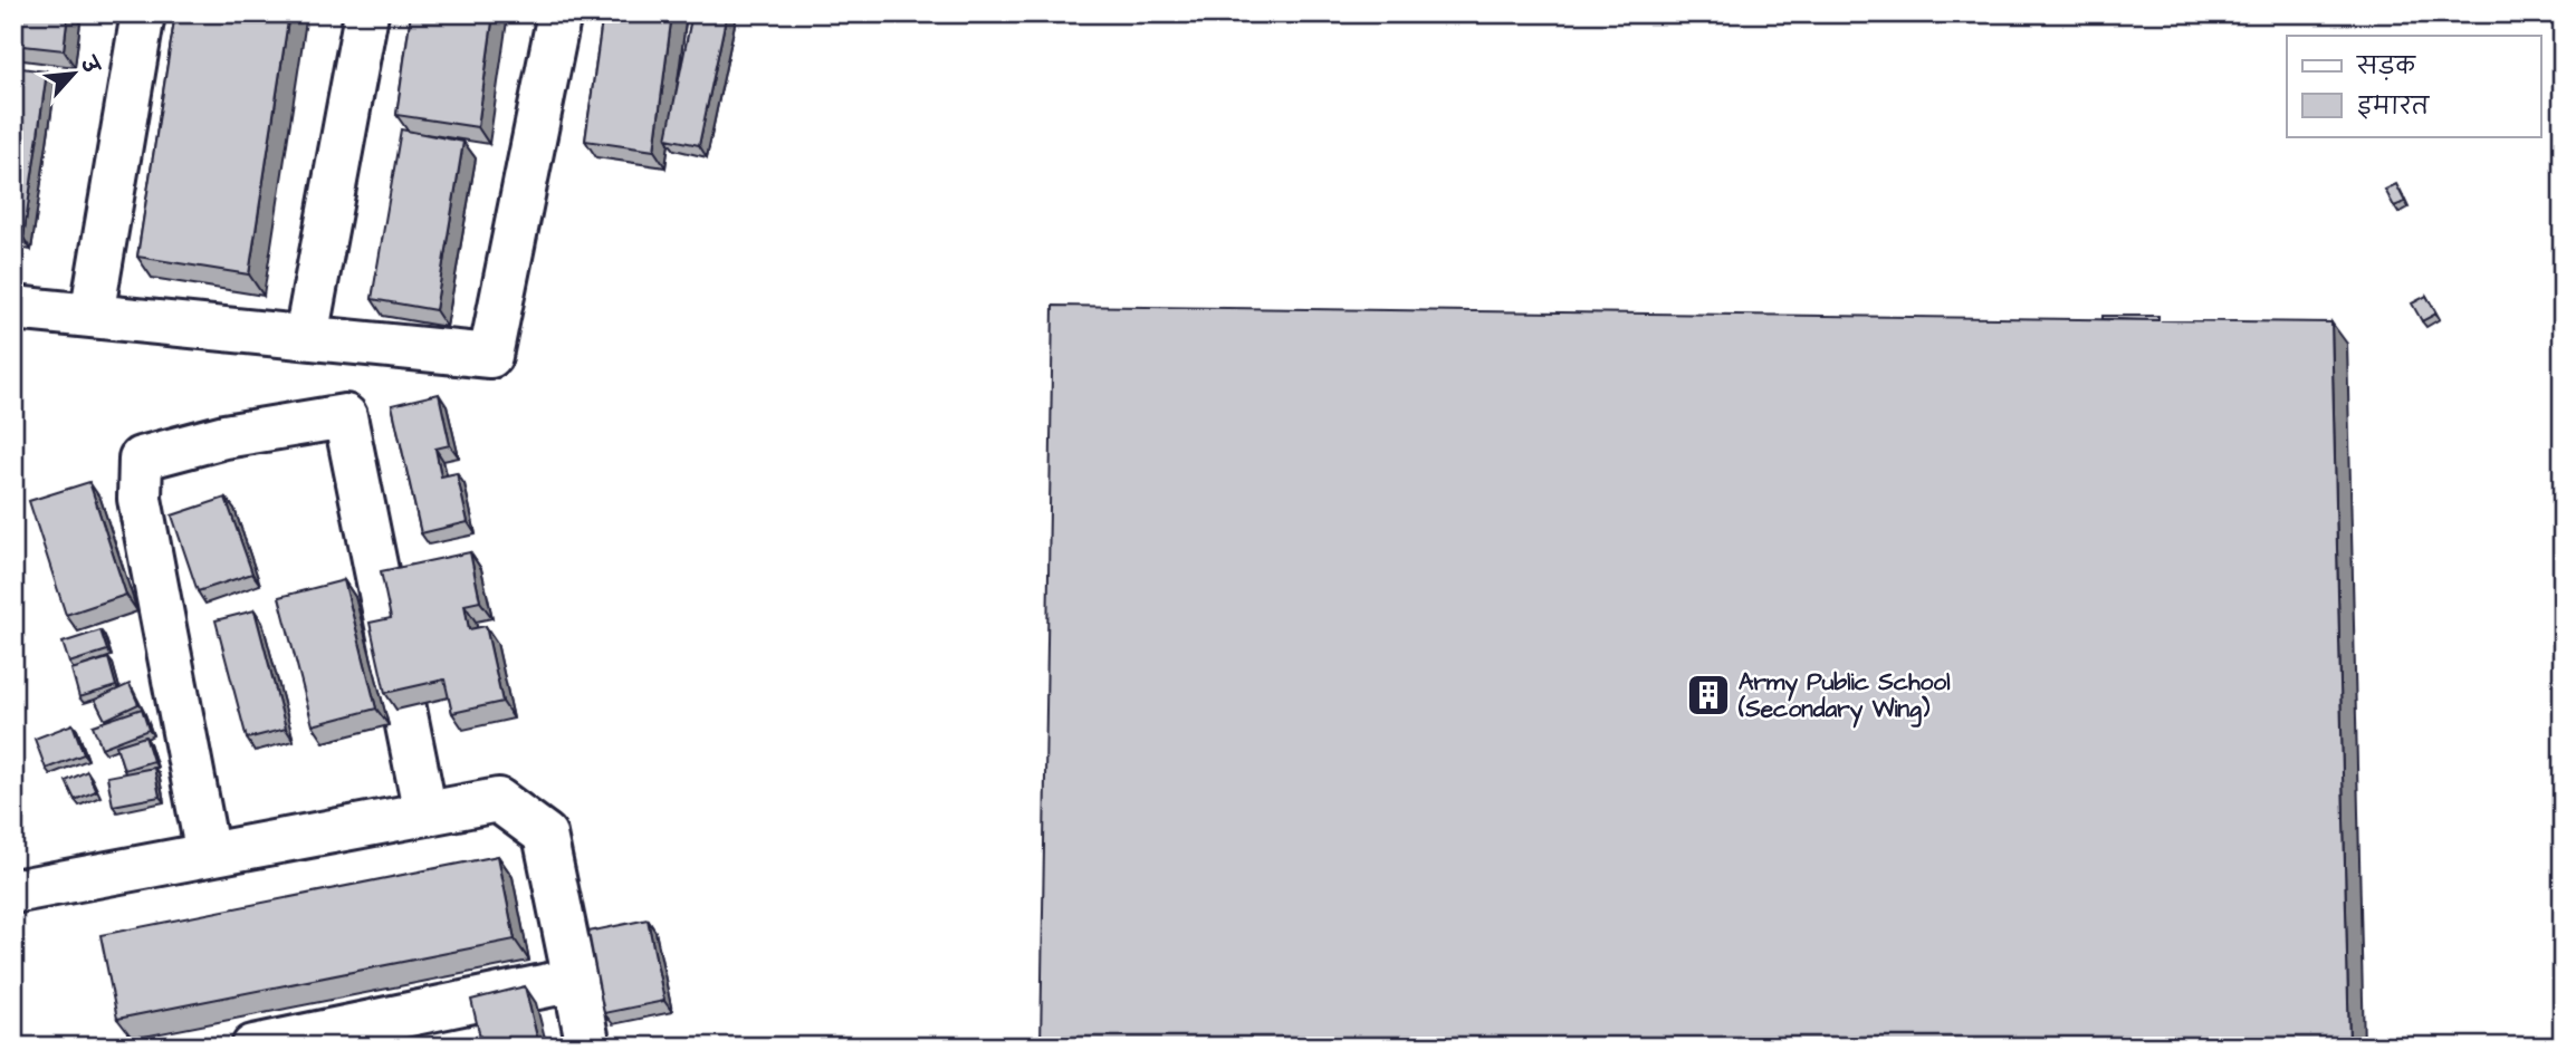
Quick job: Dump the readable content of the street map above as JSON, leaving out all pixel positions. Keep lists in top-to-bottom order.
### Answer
{
  "places": {
    "building": ["Army Public School (Secondary Wing)"]
  },
  "legend": ["सड़क", "इमारत"],
  "north": "top right"
}
